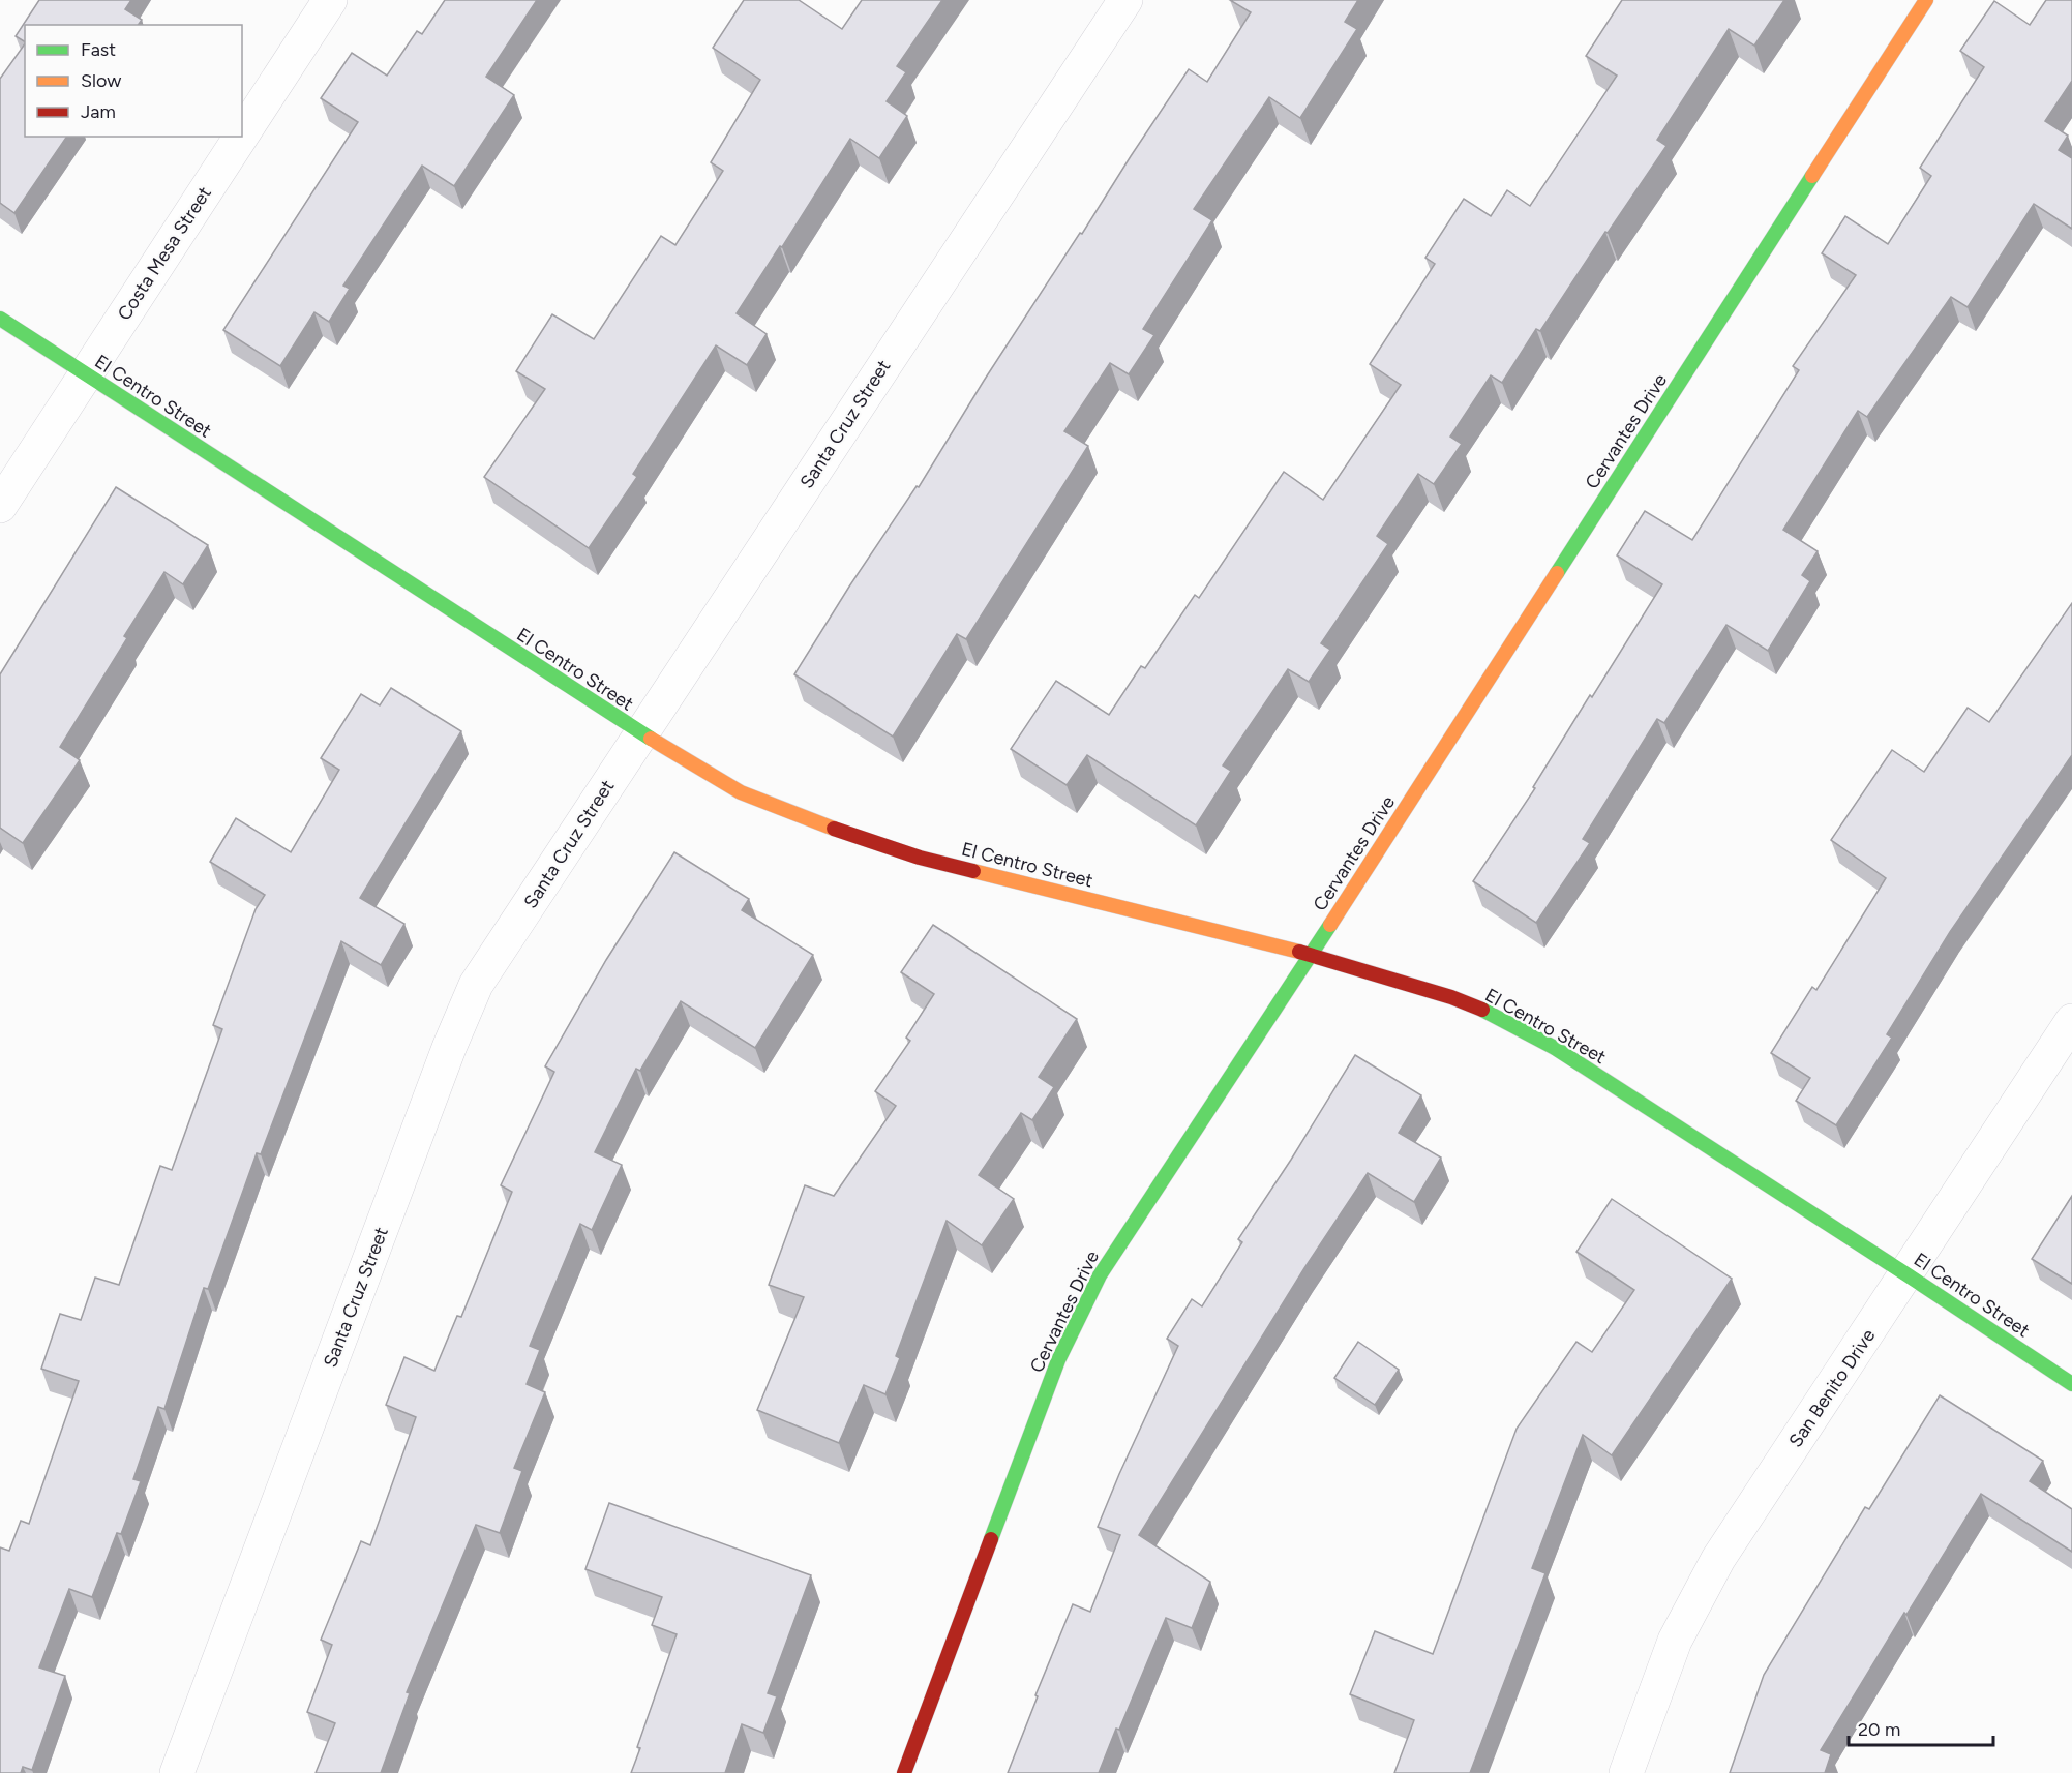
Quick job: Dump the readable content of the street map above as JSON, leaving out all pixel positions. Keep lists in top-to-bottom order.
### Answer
{
  "streets": {
    "street": [
      "Costa Mesa Street",
      "El Centro Street",
      "Santa Cruz Street",
      "Cervantes Drive",
      "San Benito Drive"
    ]
  },
  "crossings": [
    ["Costa Mesa Street", "El Centro Street"],
    ["El Centro Street", "Santa Cruz Street"],
    ["El Centro Street", "Cervantes Drive"],
    ["El Centro Street", "San Benito Drive"]
  ],
  "legend": ["Fast", "Slow", "Jam"],
  "scale_bar": "20 m"
}
